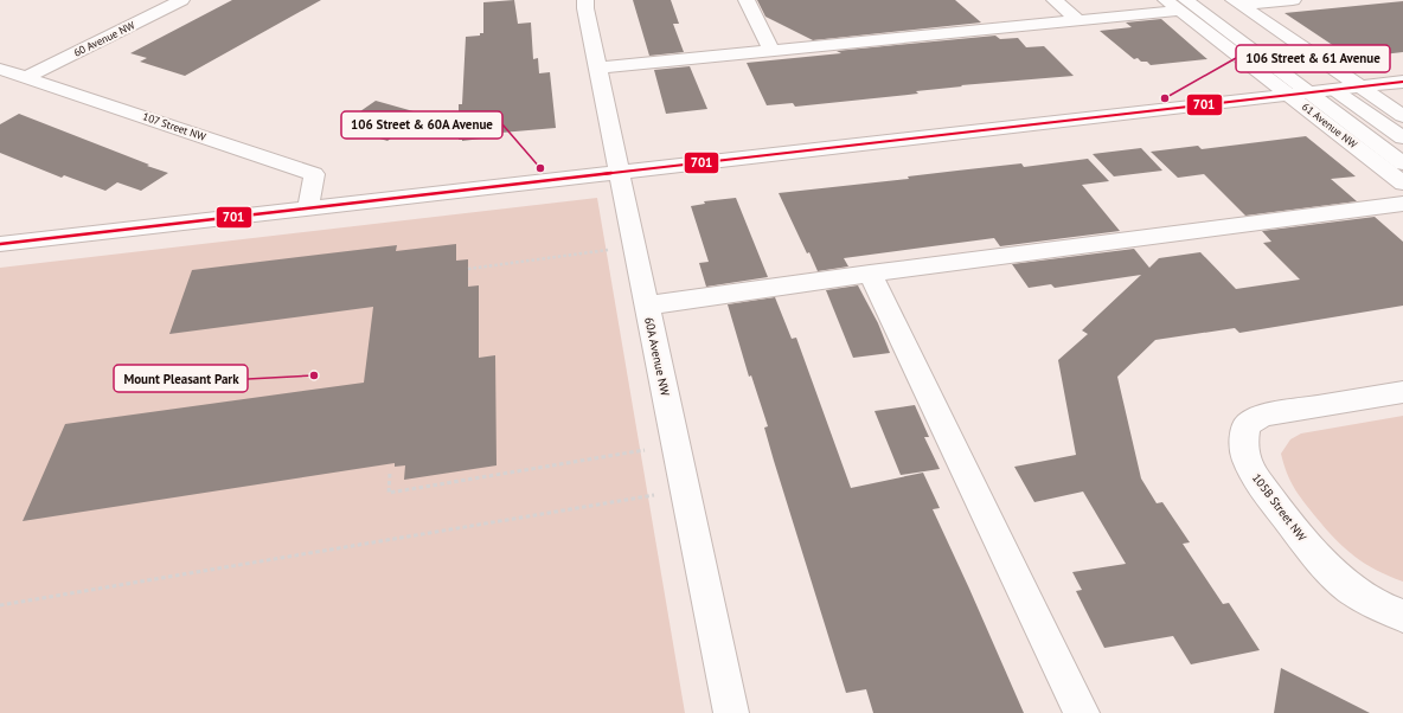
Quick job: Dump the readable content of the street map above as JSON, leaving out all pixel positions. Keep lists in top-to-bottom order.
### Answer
{
  "streets": {
    "street": [
      "60 Avenue NW",
      "61 Avenue NW",
      "107 Street NW",
      "60A Avenue NW",
      "105B Street NW"
    ]
  },
  "crossings": [
    ["60 Avenue NW", "107 Street NW"]
  ],
  "places": ["106 Street & 61 Avenue", "106 Street & 60A Avenue", "Mount Pleasant Park"],
  "lines": ["transit line 701"]
}
